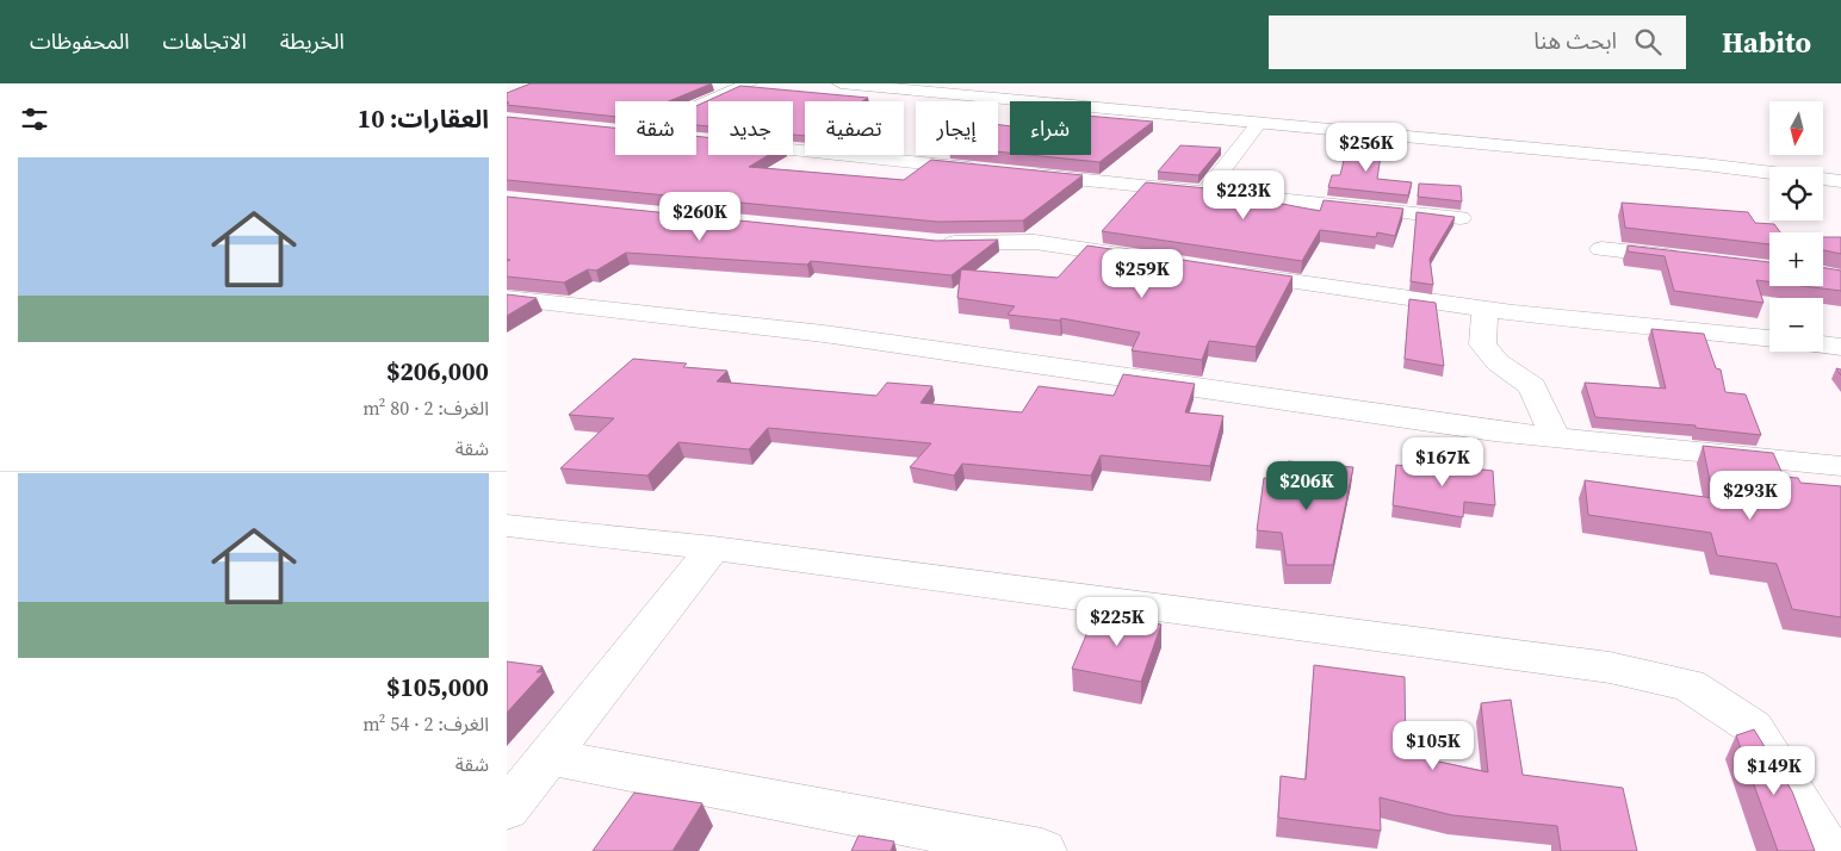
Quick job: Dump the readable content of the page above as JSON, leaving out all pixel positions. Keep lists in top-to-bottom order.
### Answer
{
  "north": "bottom",
  "page": {
    "header": "Habito",
    "search": "ابحث هنا",
    "nav": ["الخريطة", "الاتجاهات", "المحفوظات"],
    "heading": "العقارات: 10",
    "map_buttons": ["+", "−"],
    "chip": [
      "شراء",
      "إيجار",
      "تصفية",
      "جديد",
      "شقة"
    ],
    "price": [
      "$256K",
      "$223K",
      "$260K",
      "$259K",
      "$167K",
      "$206K",
      "$293K",
      "$225K",
      "$105K",
      "$149K"
    ],
    "list": [
      {
        "name": "$206,000",
        "note": "الغرف: 2 · 80 m² · شقة"
      },
      {
        "name": "$105,000",
        "note": "الغرف: 2 · 54 m² · شقة"
      }
    ]
  }
}
